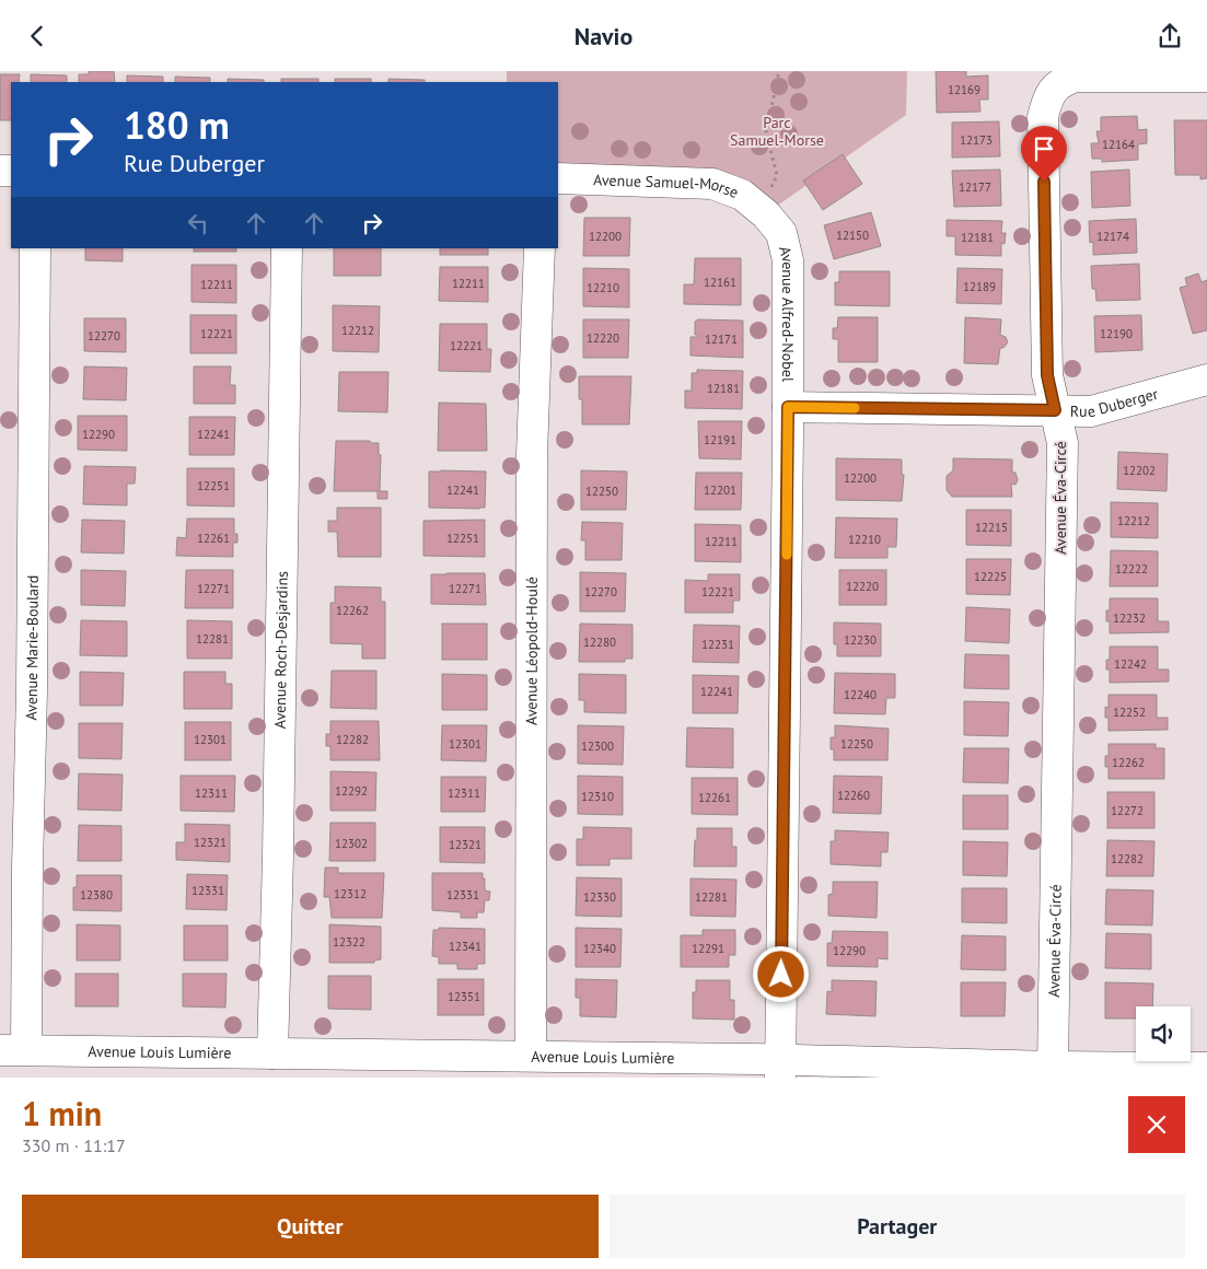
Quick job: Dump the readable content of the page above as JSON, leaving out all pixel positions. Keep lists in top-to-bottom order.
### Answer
{
  "streets": {
    "street": [
      "Avenue Samuel-Morse",
      "Avenue Alfred-Nobel",
      "Rue Duberger",
      "Avenue Éva-Circé",
      "Avenue Marie-Boulard",
      "Avenue Roch-Desjardins",
      "Avenue Léopold-Houlé",
      "Avenue Louis Lumière"
    ]
  },
  "crossings": [
    ["Avenue Samuel-Morse", "Avenue Alfred-Nobel"],
    ["Avenue Alfred-Nobel", "Rue Duberger"],
    ["Avenue Alfred-Nobel", "Avenue Louis Lumière"],
    ["Rue Duberger", "Avenue Éva-Circé"],
    ["Avenue Éva-Circé", "Avenue Louis Lumière"],
    ["Avenue Marie-Boulard", "Avenue Louis Lumière"],
    ["Avenue Roch-Desjardins", "Avenue Louis Lumière"],
    ["Avenue Léopold-Houlé", "Avenue Louis Lumière"]
  ],
  "parks": ["Parc Samuel-Morse"],
  "house_numbers": [
    "12169",
    "12173",
    "12164",
    "12177",
    "12150",
    "12200",
    "12174",
    "12181",
    "12161",
    "12211",
    "12211",
    "12189",
    "12210",
    "12212",
    "12221",
    "12190",
    "12270",
    "12220",
    "12171",
    "12221",
    "12181",
    "12290",
    "12241",
    "12191",
    "12202",
    "12200",
    "12251",
    "12241",
    "12201",
    "12250",
    "12212",
    "12215",
    "12261",
    "12251",
    "12210",
    "12211",
    "12222",
    "12225",
    "12220",
    "12271",
    "12271",
    "12270",
    "12221",
    "12262",
    "12232",
    "12281",
    "12230",
    "12280",
    "12231",
    "12242",
    "12241",
    "12240",
    "12252",
    "12301",
    "12282",
    "12301",
    "12250",
    "12300",
    "12262",
    "12292",
    "12311",
    "12311",
    "12260",
    "12310",
    "12261",
    "12272",
    "12321",
    "12302",
    "12321",
    "12282",
    "12331",
    "12312",
    "12380",
    "12331",
    "12330",
    "12281",
    "12322",
    "12341",
    "12340",
    "12291",
    "12290",
    "12351"
  ],
  "page": {
    "header": "Navio",
    "turn": ["180 m", "Rue Duberger"],
    "heading": ["1 min", "330 m · 11:17"],
    "buttons": ["Quitter", "Partager"]
  }
}
